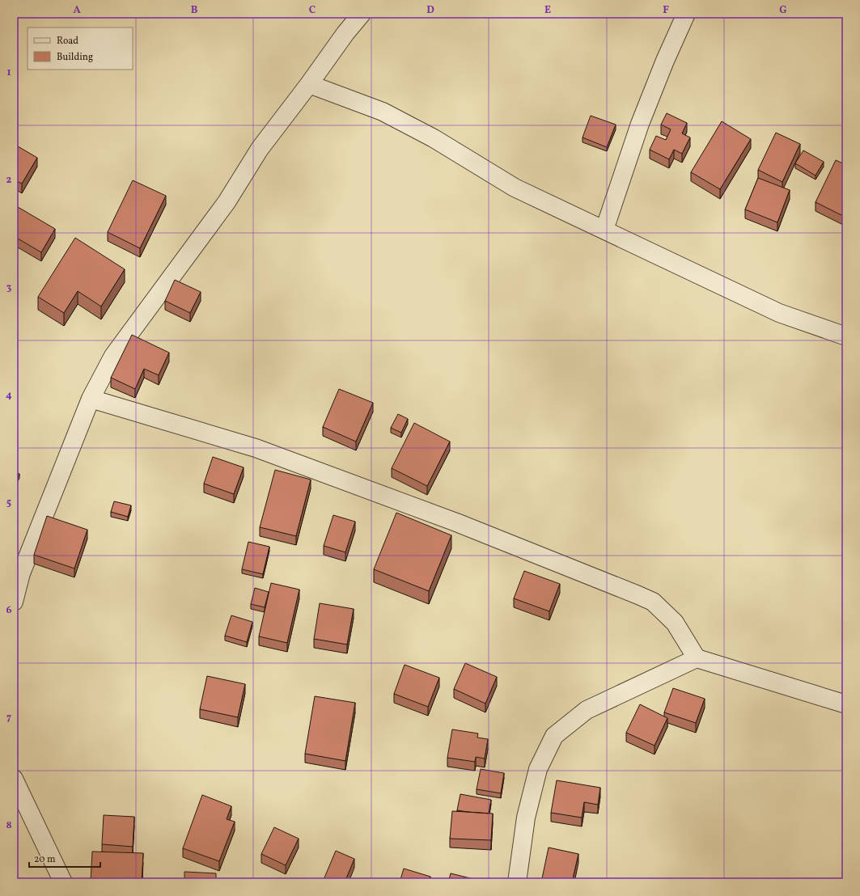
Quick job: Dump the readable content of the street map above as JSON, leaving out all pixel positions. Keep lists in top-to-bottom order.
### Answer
{
  "legend": ["Road", "Building"],
  "scale_bar": "20 m",
  "grid": {
    "columns": [
      "A",
      "B",
      "C",
      "D",
      "E",
      "F",
      "G"
    ],
    "rows": [
      "1",
      "2",
      "3",
      "4",
      "5",
      "6",
      "7",
      "8"
    ]
  }
}
